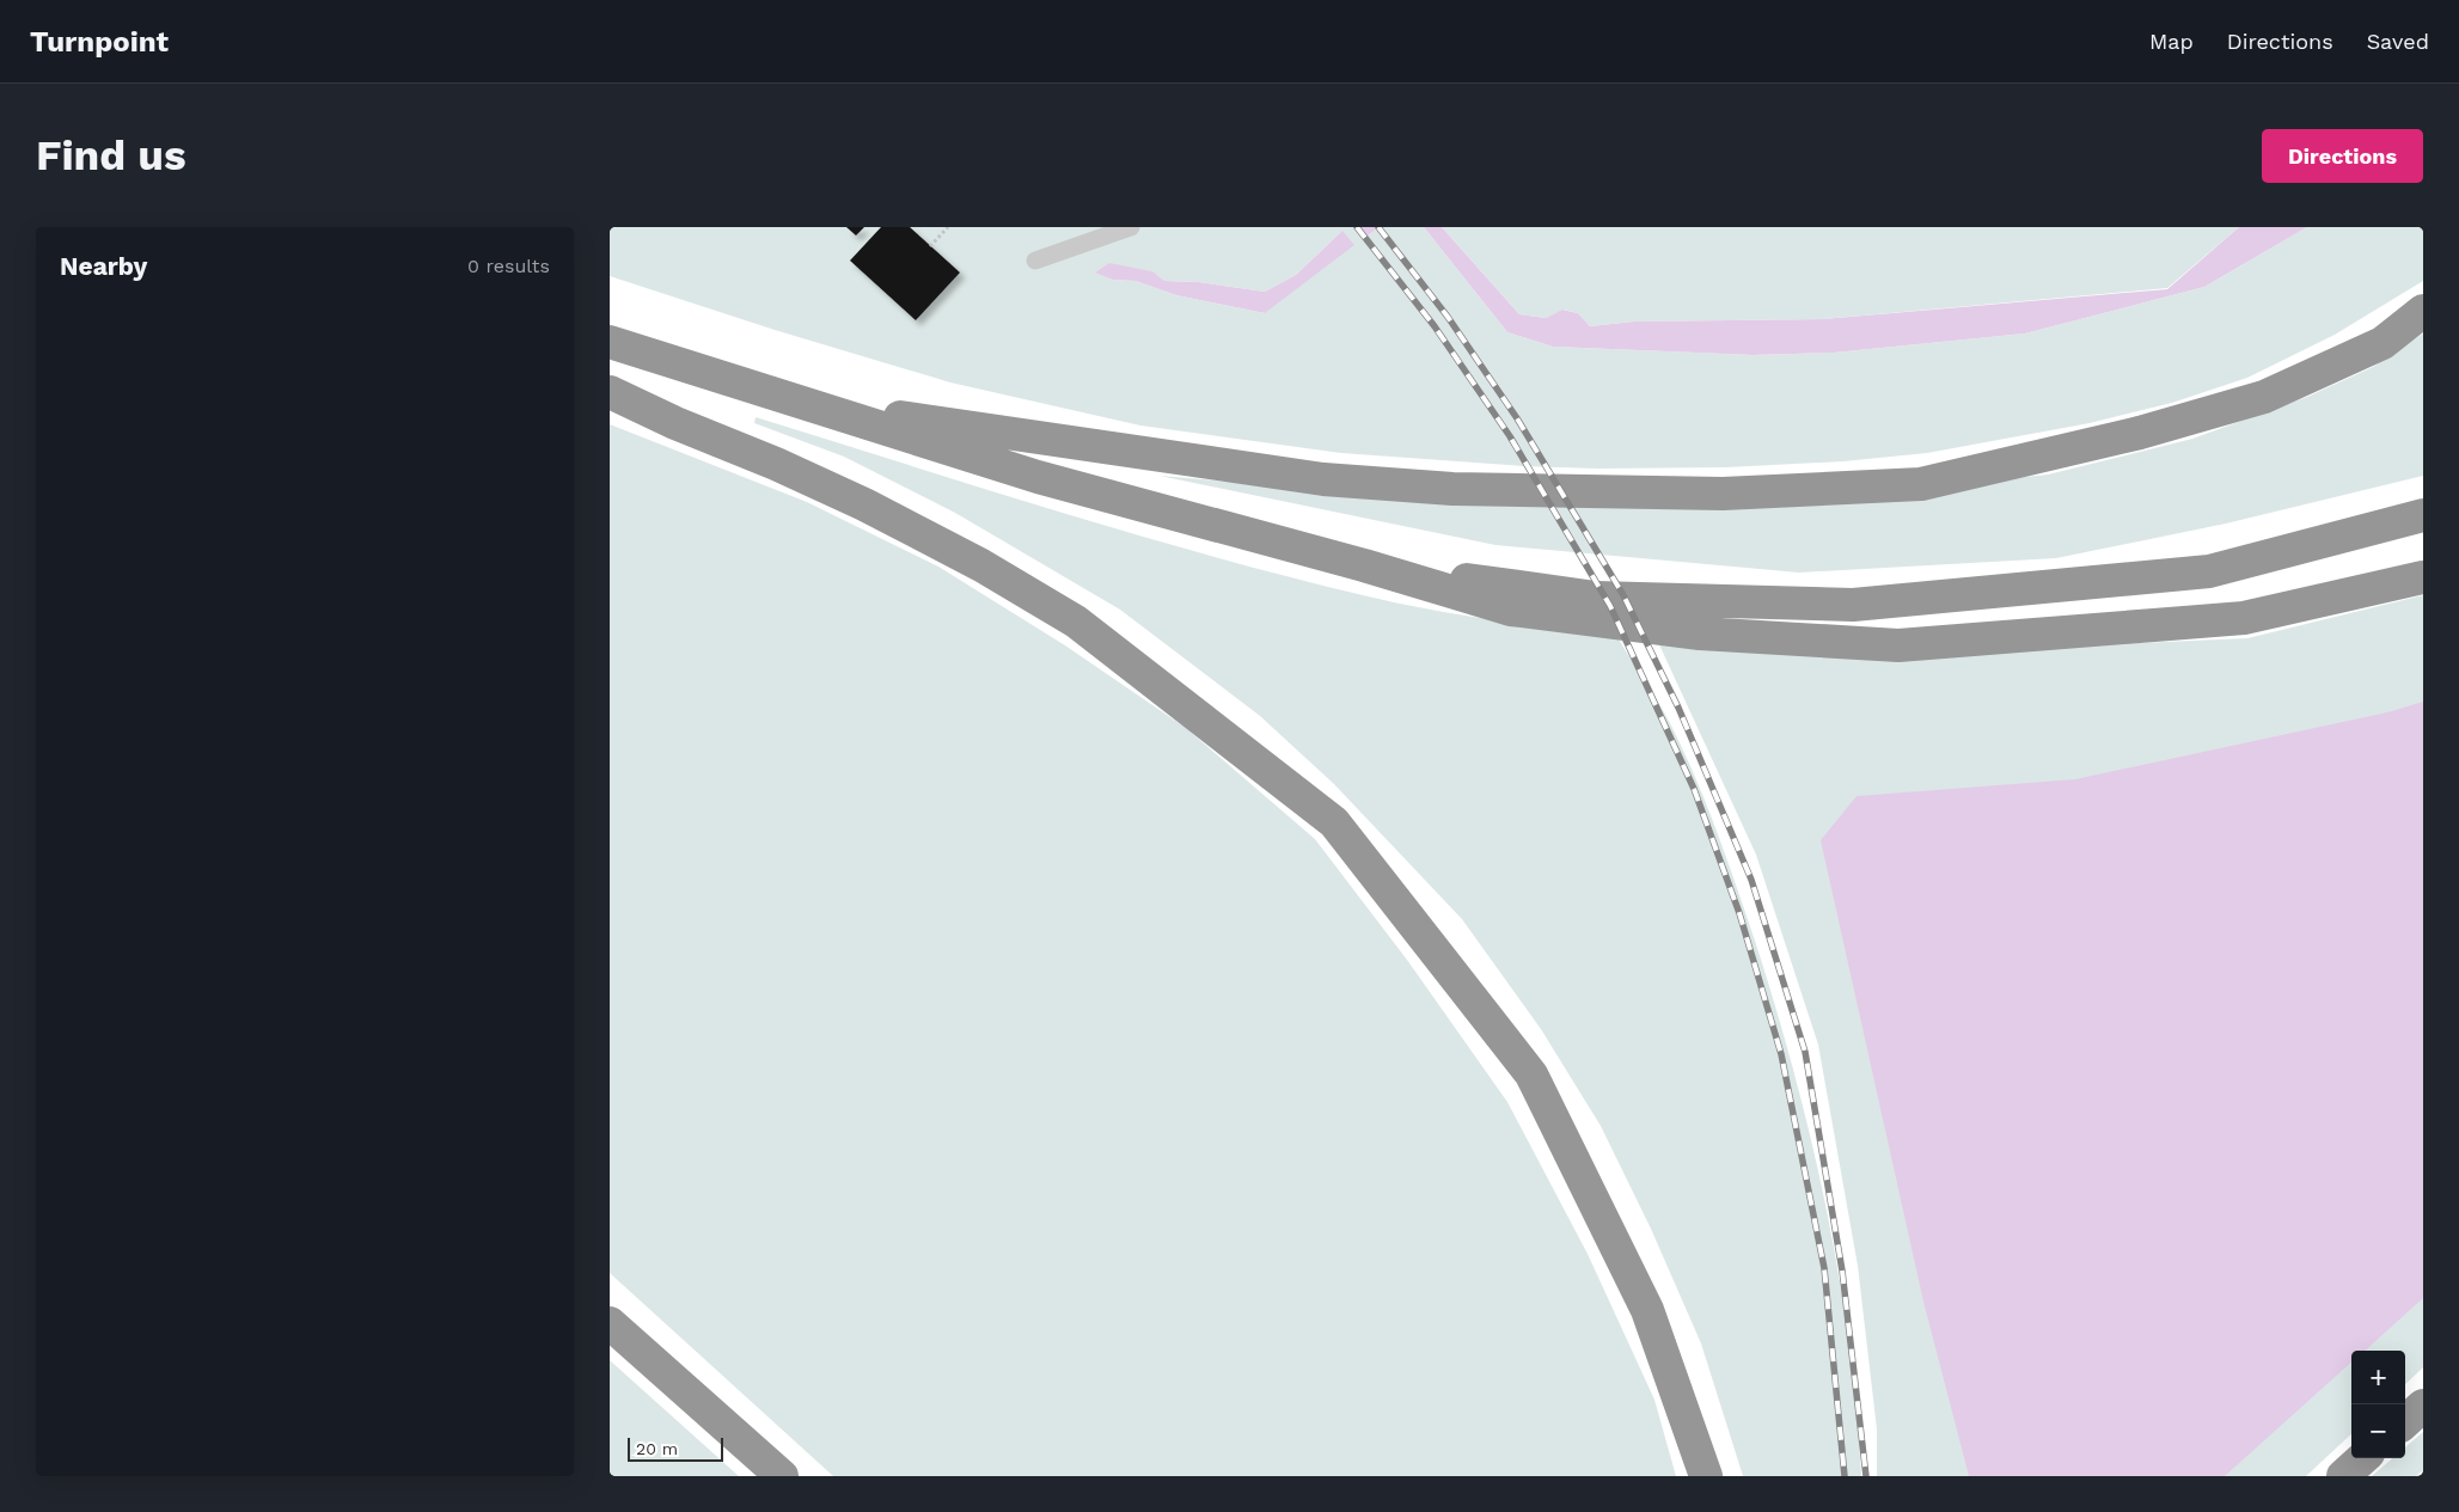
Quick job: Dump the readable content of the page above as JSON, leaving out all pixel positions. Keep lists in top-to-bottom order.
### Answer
{
  "scale_bar": "20 m",
  "page": {
    "header": "Turnpoint",
    "nav": ["Map", "Directions", "Saved"],
    "buttons": "Directions",
    "title": "Find us",
    "heading": ["Nearby", "0 results"],
    "map_buttons": ["+", "−"],
    "scale": "20 m"
  }
}
